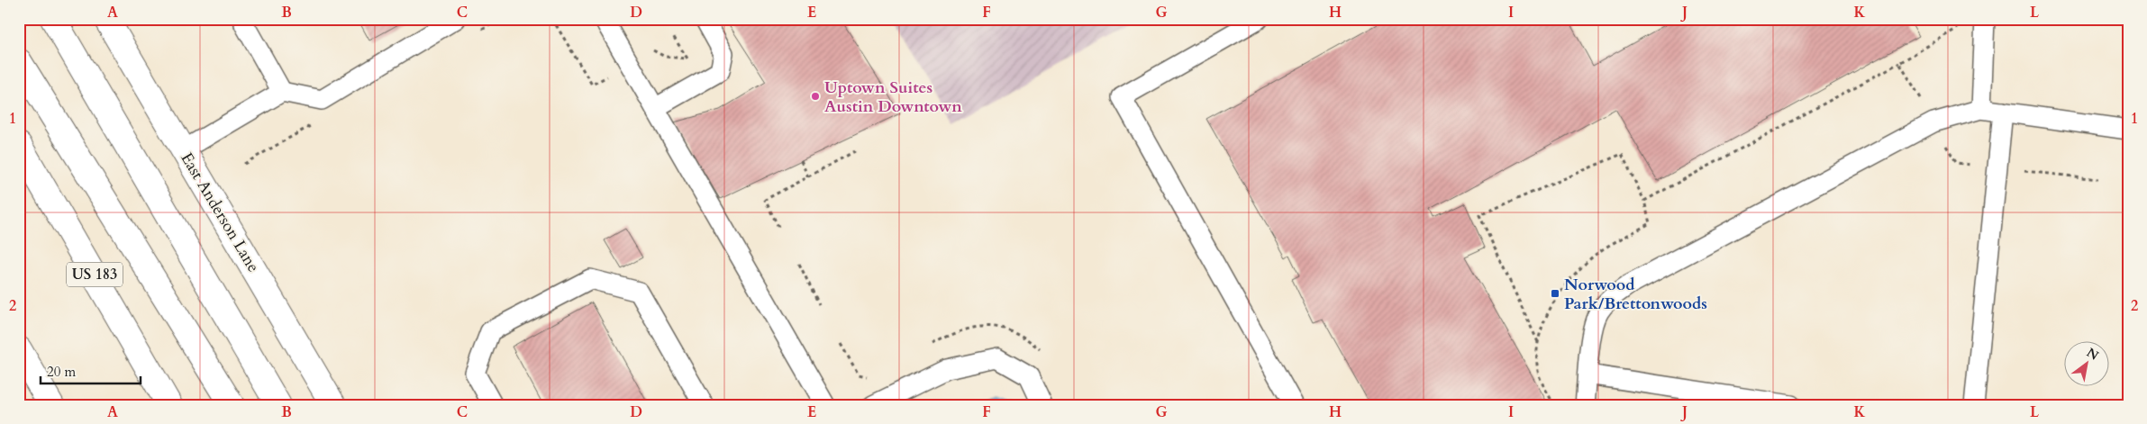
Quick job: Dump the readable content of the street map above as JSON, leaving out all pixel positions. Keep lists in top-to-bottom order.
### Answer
{
  "streets": {
    "main road": ["East Anderson Lane", "US 183"]
  },
  "places": {
    "other": ["Uptown Suites Austin Downtown"],
    "transit": ["Norwood Park/Brettonwoods"]
  },
  "scale_bar": "20 m",
  "north": "top right",
  "grid": {
    "columns": [
      "A",
      "B",
      "C",
      "D",
      "E",
      "F",
      "G",
      "H",
      "I",
      "J",
      "K",
      "L"
    ],
    "rows": ["1", "2"]
  }
}
